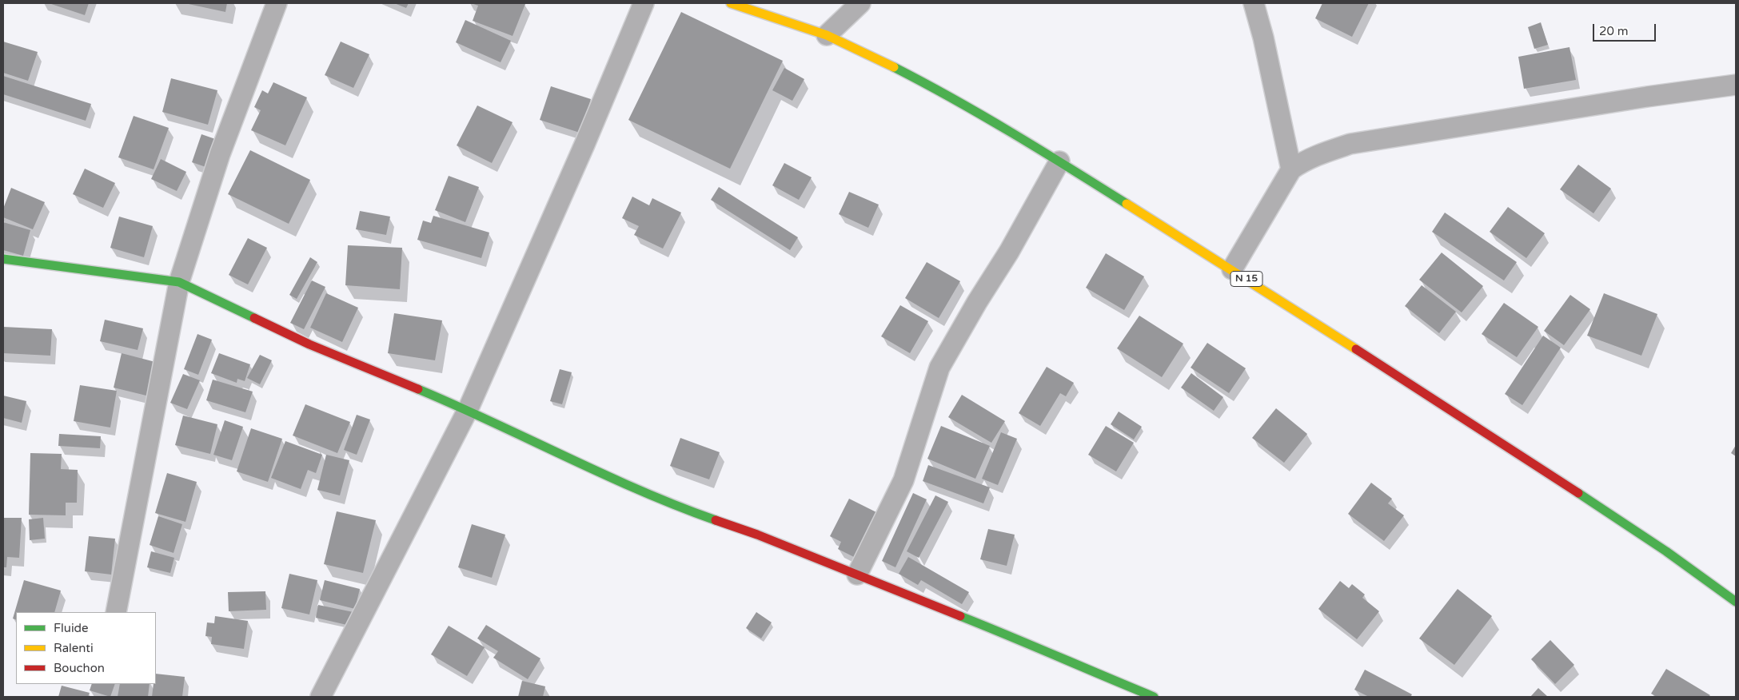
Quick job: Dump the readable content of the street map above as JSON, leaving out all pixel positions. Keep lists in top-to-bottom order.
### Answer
{
  "streets": {
    "main road": ["N 15"]
  },
  "legend": ["Fluide", "Ralenti", "Bouchon"],
  "scale_bar": "20 m"
}
